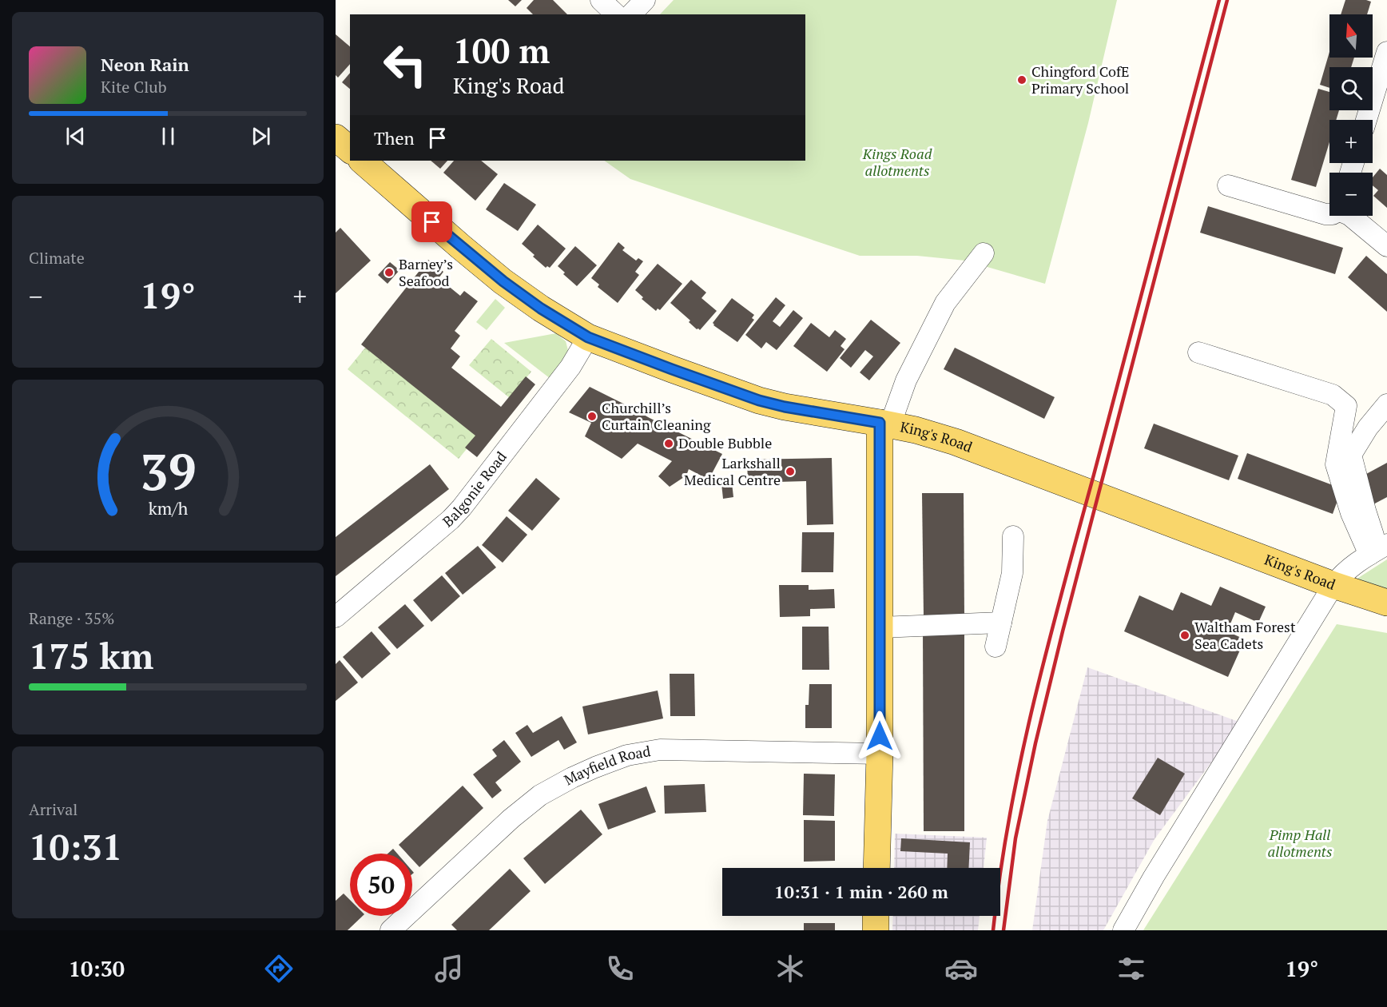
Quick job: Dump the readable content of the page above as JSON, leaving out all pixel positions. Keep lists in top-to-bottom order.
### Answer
{
  "streets": {
    "main road": ["King's Road"],
    "street": ["Balgonie Road", "Mayfield Road"]
  },
  "crossings": [
    ["King's Road", "Balgonie Road"]
  ],
  "parks": ["Kings Road allotments", "Pimp Hall allotments"],
  "places": [
    "Chingford CofE Primary School",
    "Barney’s Seafood",
    "Churchill’s Curtain Cleaning",
    "Double Bubble",
    "Larkshall Medical Centre",
    "Waltham Forest Sea Cadets"
  ],
  "north": "top",
  "page": {
    "map_buttons": ["+", "−"],
    "turn": ["100 m", "King's Road"],
    "song": ["Neon Rain", "Kite Club"],
    "then": "Then",
    "tile": [
      "Climate",
      ["Range · 35%", "175 km"],
      ["Arrival", "10:31"]
    ],
    "heat": ["−", "19°", "+"],
    "limit": "50",
    "trip": "10:31 · 1 min · 260 m",
    "tabs": ["10:30", "19°"],
    "gauge": ["39", "km/h"]
  }
}
